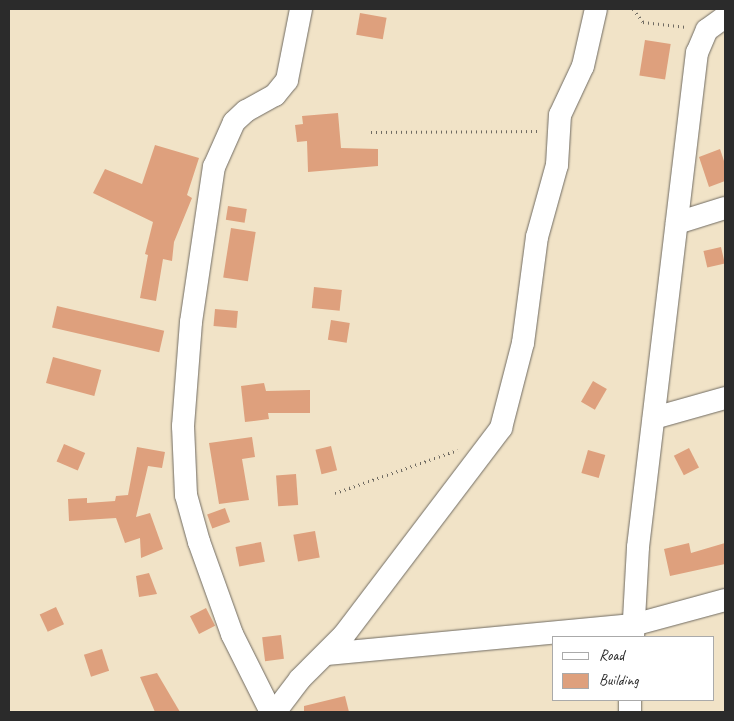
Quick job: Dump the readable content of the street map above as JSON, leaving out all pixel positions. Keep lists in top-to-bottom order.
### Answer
{
  "legend": ["Road", "Building"]
}
